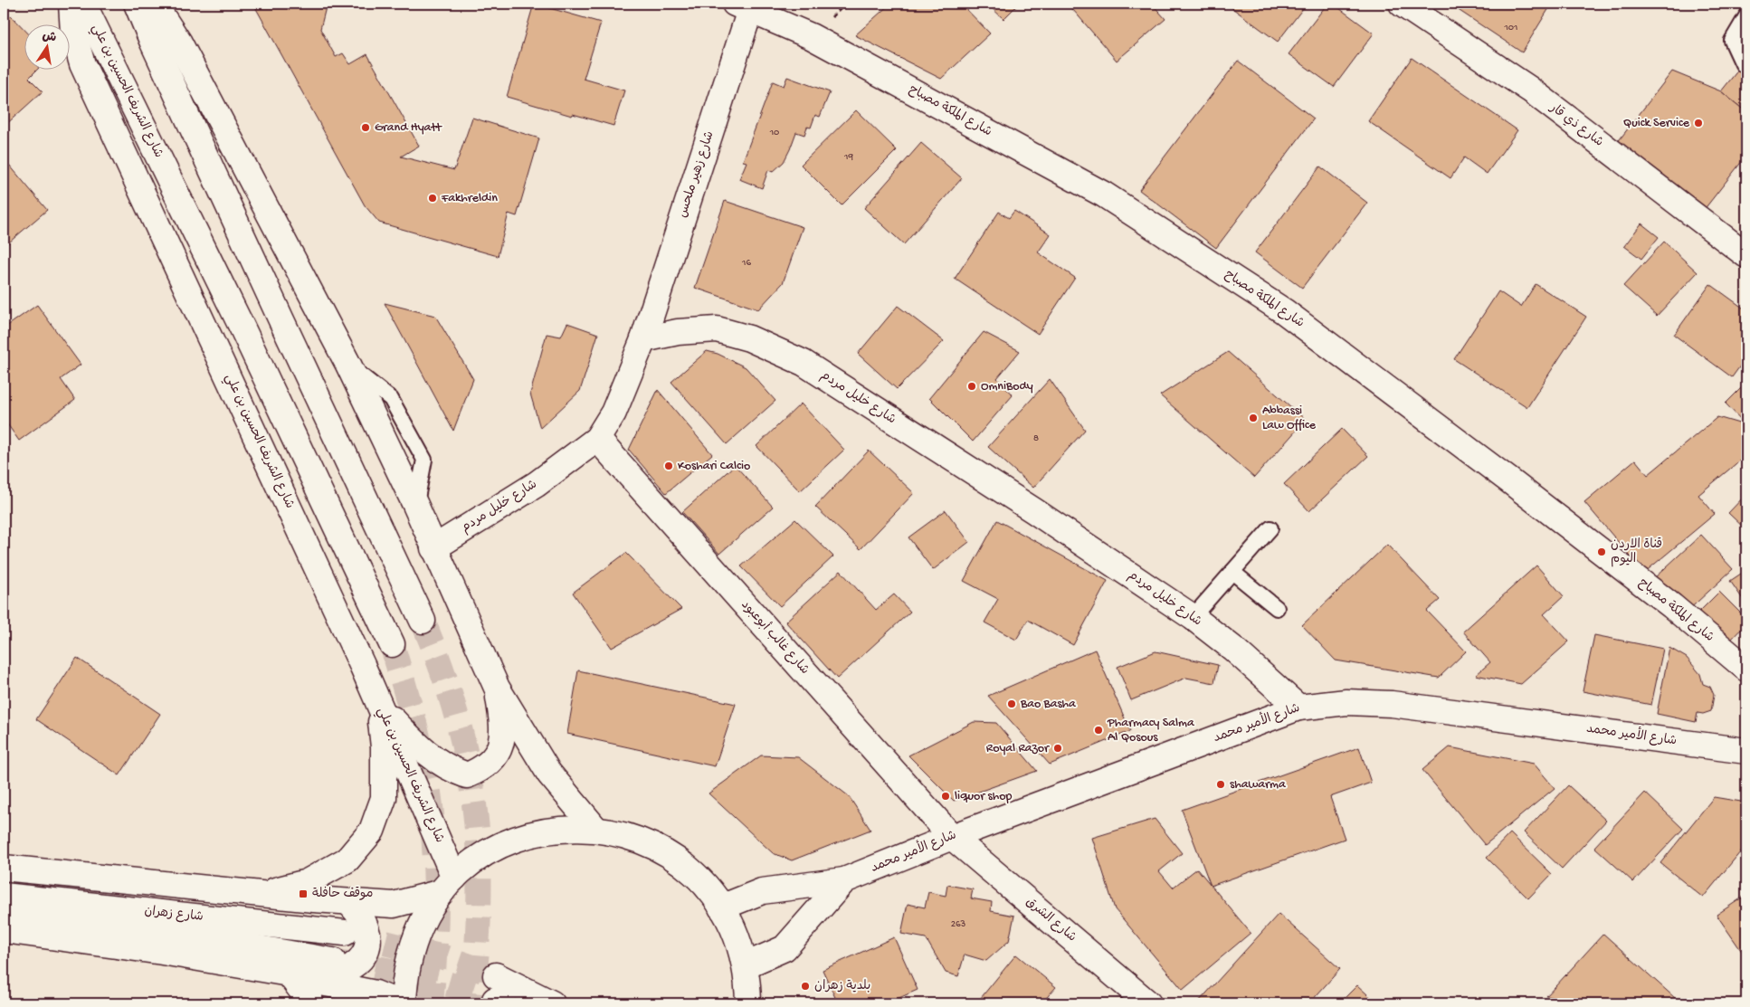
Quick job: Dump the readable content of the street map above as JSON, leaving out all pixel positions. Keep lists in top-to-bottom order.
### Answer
{
  "streets": {
    "street": [
      "شارع الشريف الحسين بن علي",
      "شارع الملكة مصباح",
      "شارع ذي قار",
      "شارع زهير ملحس",
      "شارع خليل مردم",
      "شارع غالب أبوعبود",
      "شارع الأمير محمد",
      "شارع زهران",
      "شارع الشرق"
    ]
  },
  "crossings": [
    ["شارع الملكة مصباح", "شارع زهير ملحس"],
    ["شارع زهير ملحس", "شارع خليل مردم"],
    ["شارع خليل مردم", "شارع غالب أبوعبود"],
    ["شارع خليل مردم", "شارع الأمير محمد"],
    ["شارع غالب أبوعبود", "شارع الأمير محمد"],
    ["شارع غالب أبوعبود", "شارع الشرق"],
    ["شارع الأمير محمد", "شارع الشرق"]
  ],
  "places": {
    "other": [
      "Quick Service",
      "Grand Hyatt",
      "Fakhreldin",
      "OmniBody",
      "Abbassi Law Office",
      "Koshari Calcio",
      "قناة الاردن اليوم",
      "Bao Basha",
      "Pharmacy Salma Al Qosous",
      "Royal Razor",
      "shawarma",
      "liquor shop",
      "بلدية زهران"
    ],
    "transit": ["موقف حافلة"]
  },
  "house_numbers": [
    "101",
    "10",
    "19",
    "16",
    "8",
    "263"
  ],
  "north": "top"
}
